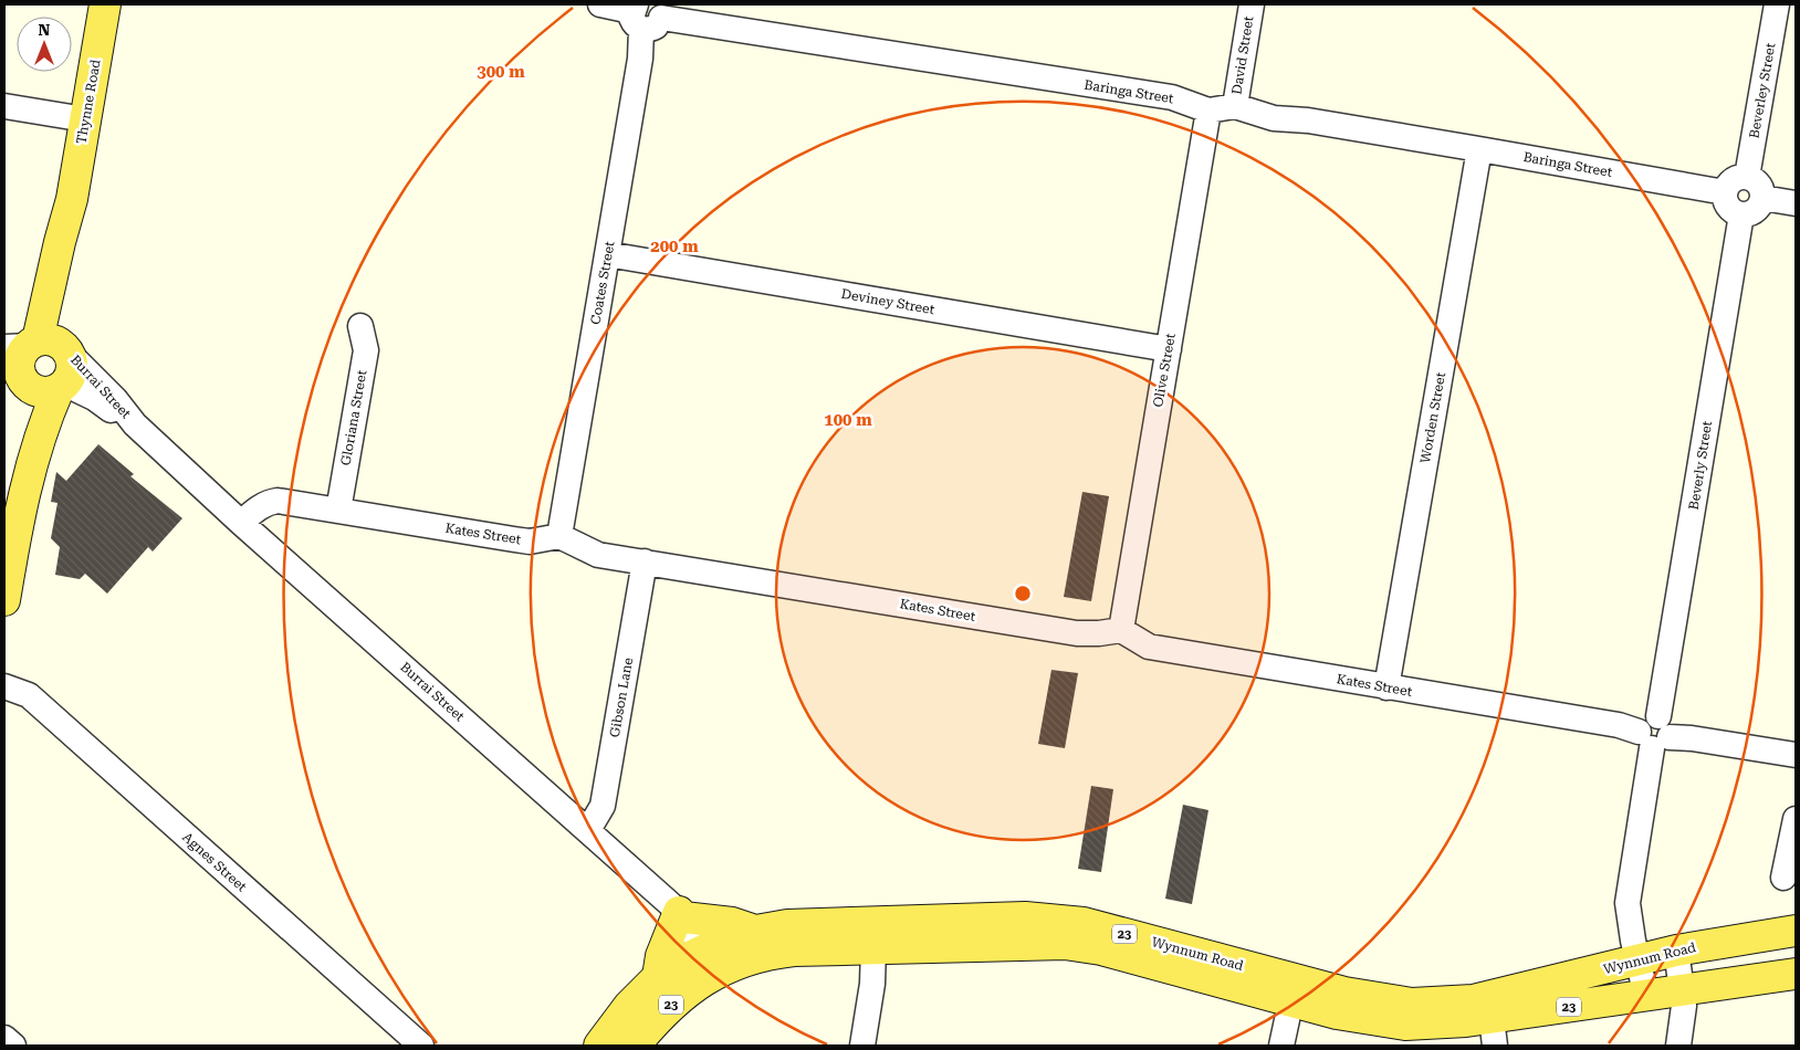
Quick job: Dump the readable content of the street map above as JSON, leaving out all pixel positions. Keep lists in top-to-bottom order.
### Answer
{
  "streets": {
    "main road": ["Thynne Road", "23", "Wynnum Road"],
    "street": [
      "David Street",
      "Beverley Street",
      "Baringa Street",
      "Coates Street",
      "Deviney Street",
      "Olive Street",
      "Burrai Street",
      "Gloriana Street",
      "Worden Street",
      "Beverly Street",
      "Kates Street",
      "Gibson Lane",
      "Agnes Street"
    ]
  },
  "crossings": [
    ["David Street", "Baringa Street"],
    ["Beverley Street", "Baringa Street"],
    ["Beverley Street", "Beverly Street"],
    ["Baringa Street", "Coates Street"],
    ["Baringa Street", "Olive Street"],
    ["Baringa Street", "Worden Street"],
    ["Baringa Street", "Beverly Street"],
    ["Thynne Road", "Burrai Street"],
    ["Coates Street", "Deviney Street"],
    ["Coates Street", "Kates Street"],
    ["Deviney Street", "Olive Street"],
    ["Olive Street", "Kates Street"],
    ["Burrai Street", "Kates Street"],
    ["Burrai Street", "Gibson Lane"],
    ["Burrai Street", "Wynnum Road"],
    ["Gloriana Street", "Kates Street"],
    ["Worden Street", "Kates Street"],
    ["Beverly Street", "Kates Street"],
    ["Beverly Street", "Wynnum Road"],
    ["Kates Street", "Gibson Lane"]
  ],
  "north": "top",
  "rings": ["300 m", "200 m", "100 m"]
}
